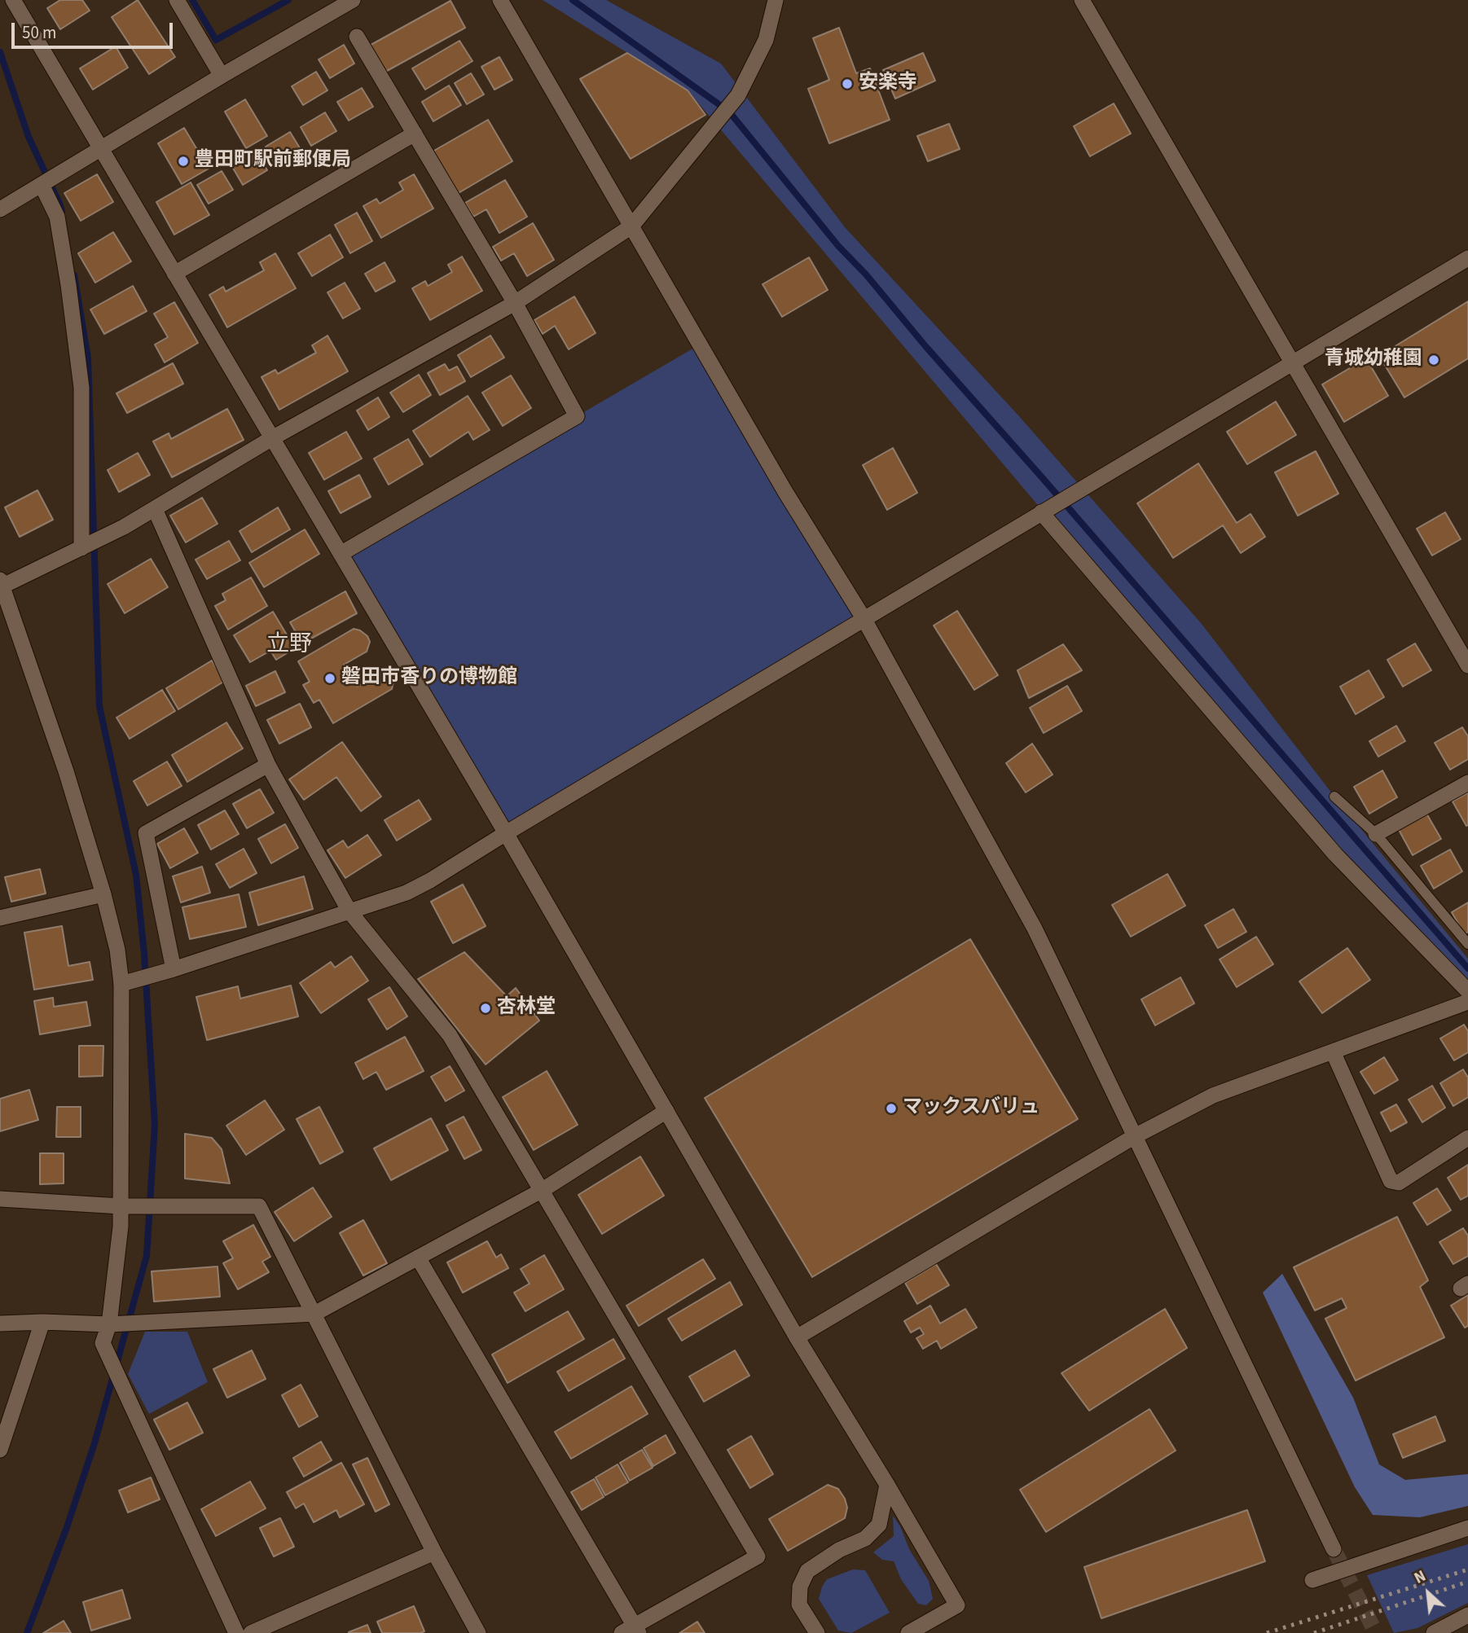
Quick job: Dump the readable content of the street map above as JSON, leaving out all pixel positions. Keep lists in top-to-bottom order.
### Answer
{
  "districts": ["立野"],
  "places": [
    "安楽寺",
    "豊田町駅前郵便局",
    "青城幼稚園",
    "磐田市香りの博物館",
    "杏林堂",
    "マックスバリュ"
  ],
  "scale_bar": "50 m",
  "north": "top left"
}
